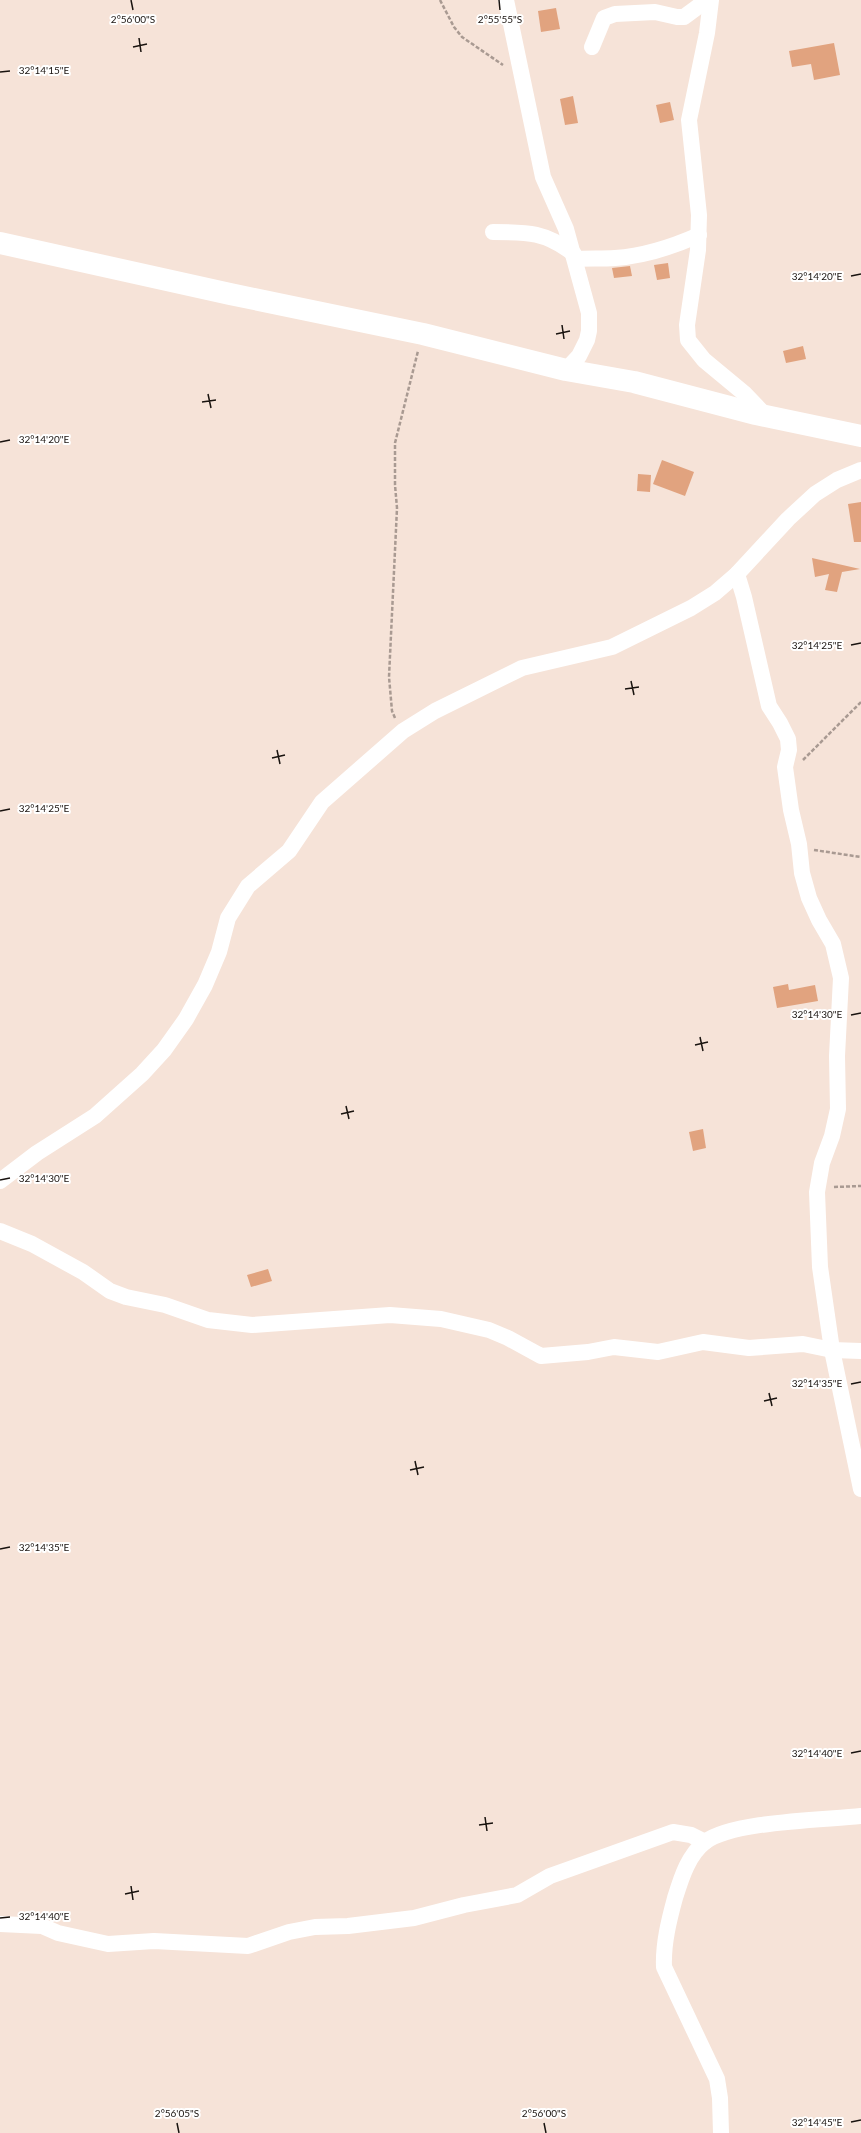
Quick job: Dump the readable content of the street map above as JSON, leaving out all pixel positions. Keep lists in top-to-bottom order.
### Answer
{
  "coordinates": [
    "2°56'00\"S",
    "2°55'55\"S",
    "32°14'15\"E",
    "32°14'20\"E",
    "32°14'25\"E",
    "32°14'30\"E",
    "32°14'35\"E",
    "32°14'40\"E",
    "2°56'05\"S",
    "32°14'45\"E"
  ]
}
